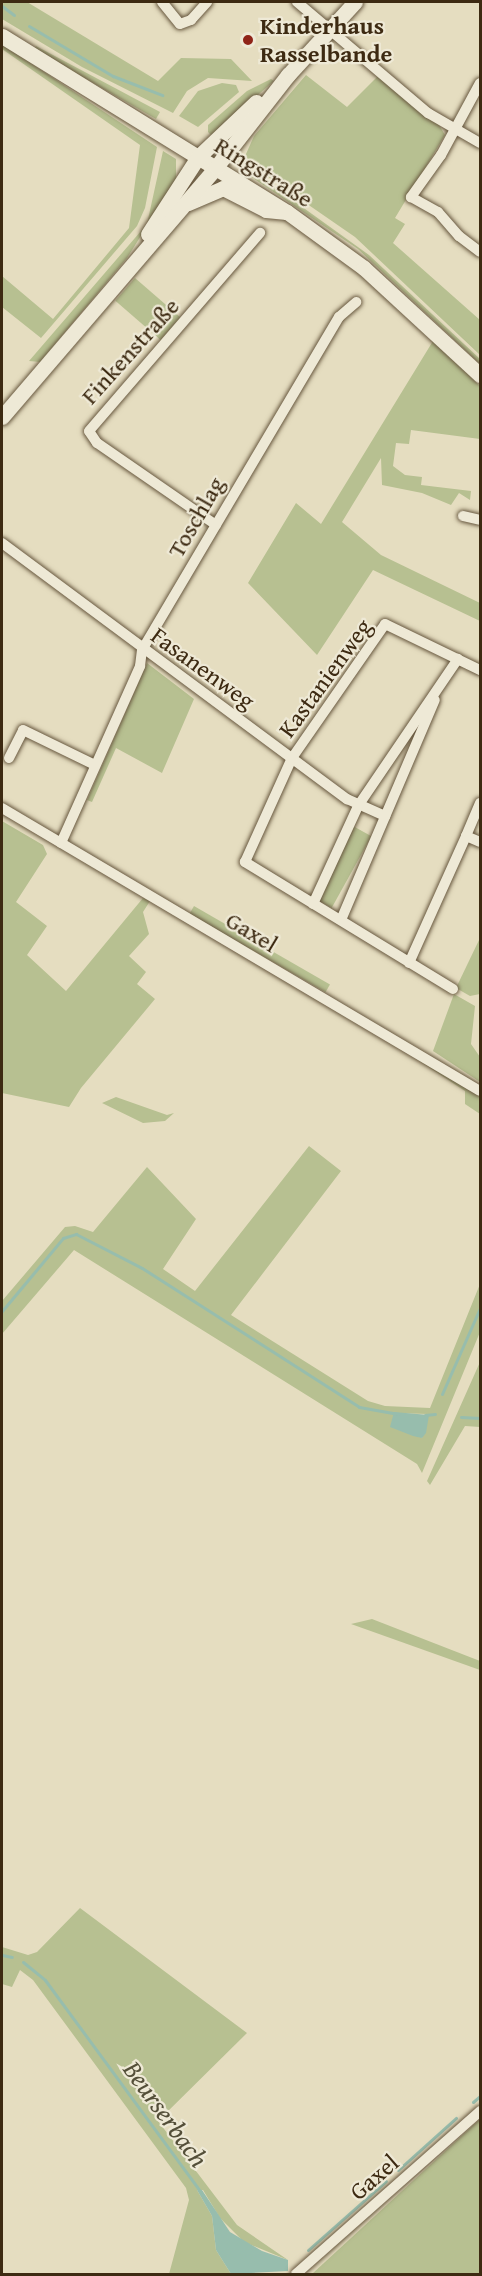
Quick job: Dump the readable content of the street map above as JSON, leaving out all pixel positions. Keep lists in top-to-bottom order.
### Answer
{
  "streets": {
    "street": [
      "Ringstraße",
      "Finkenstraße",
      "Toschlag",
      "Fasanenweg",
      "Kastanienweg",
      "Gaxel"
    ]
  },
  "crossings": [
    ["Finkenstraße", "Toschlag"],
    ["Toschlag", "Fasanenweg"],
    ["Toschlag", "Gaxel"],
    ["Fasanenweg", "Kastanienweg"]
  ],
  "water": ["Beurserbach"],
  "places": ["Kinderhaus Rasselbande"]
}
